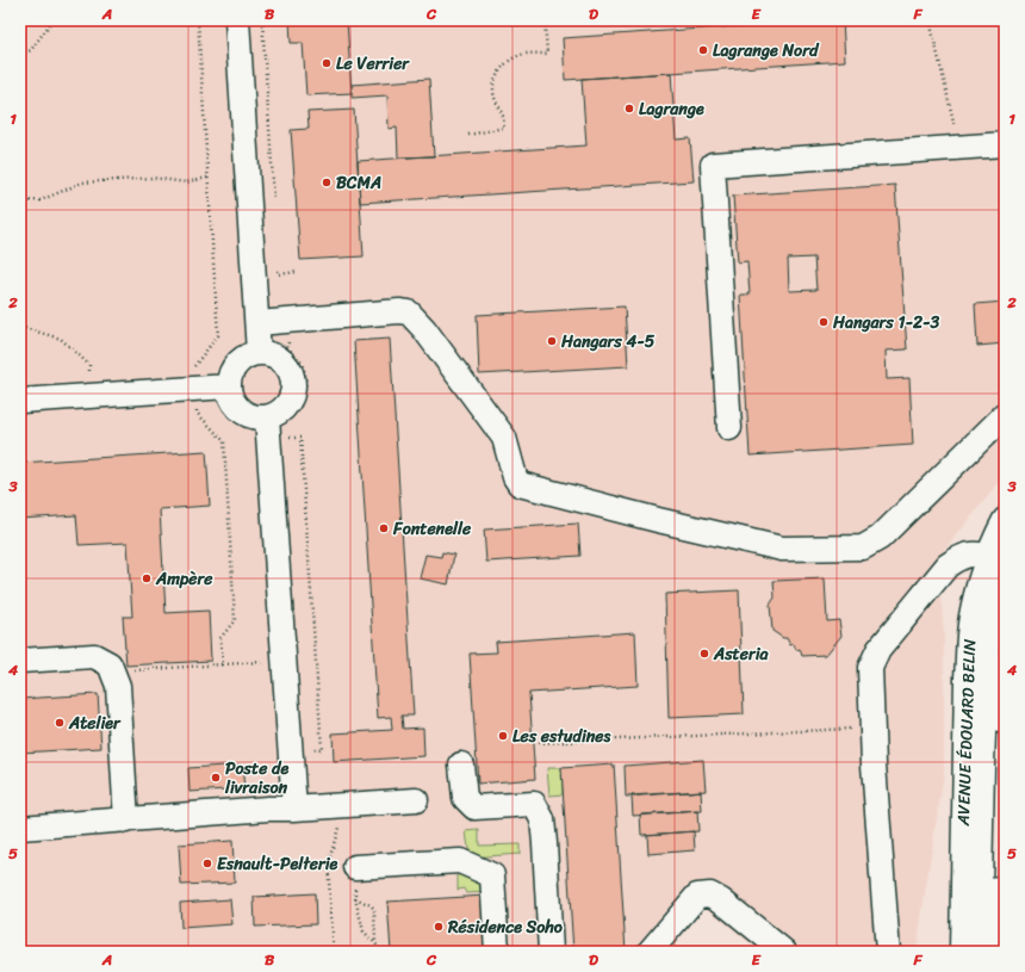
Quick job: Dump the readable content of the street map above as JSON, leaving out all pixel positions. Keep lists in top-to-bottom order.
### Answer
{
  "streets": {
    "street": ["AVENUE ÉDOUARD BELIN"]
  },
  "places": [
    "Lagrange Nord",
    "Le Verrier",
    "Lagrange",
    "BCMA",
    "Hangars 1-2-3",
    "Hangars 4-5",
    "Fontenelle",
    "Ampère",
    "Asteria",
    "Atelier",
    "Les estudines",
    "Poste de livraison",
    "Esnault-Pelterie",
    "Résidence Soho"
  ],
  "grid": {
    "columns": [
      "A",
      "B",
      "C",
      "D",
      "E",
      "F"
    ],
    "rows": [
      "1",
      "2",
      "3",
      "4",
      "5"
    ]
  }
}
